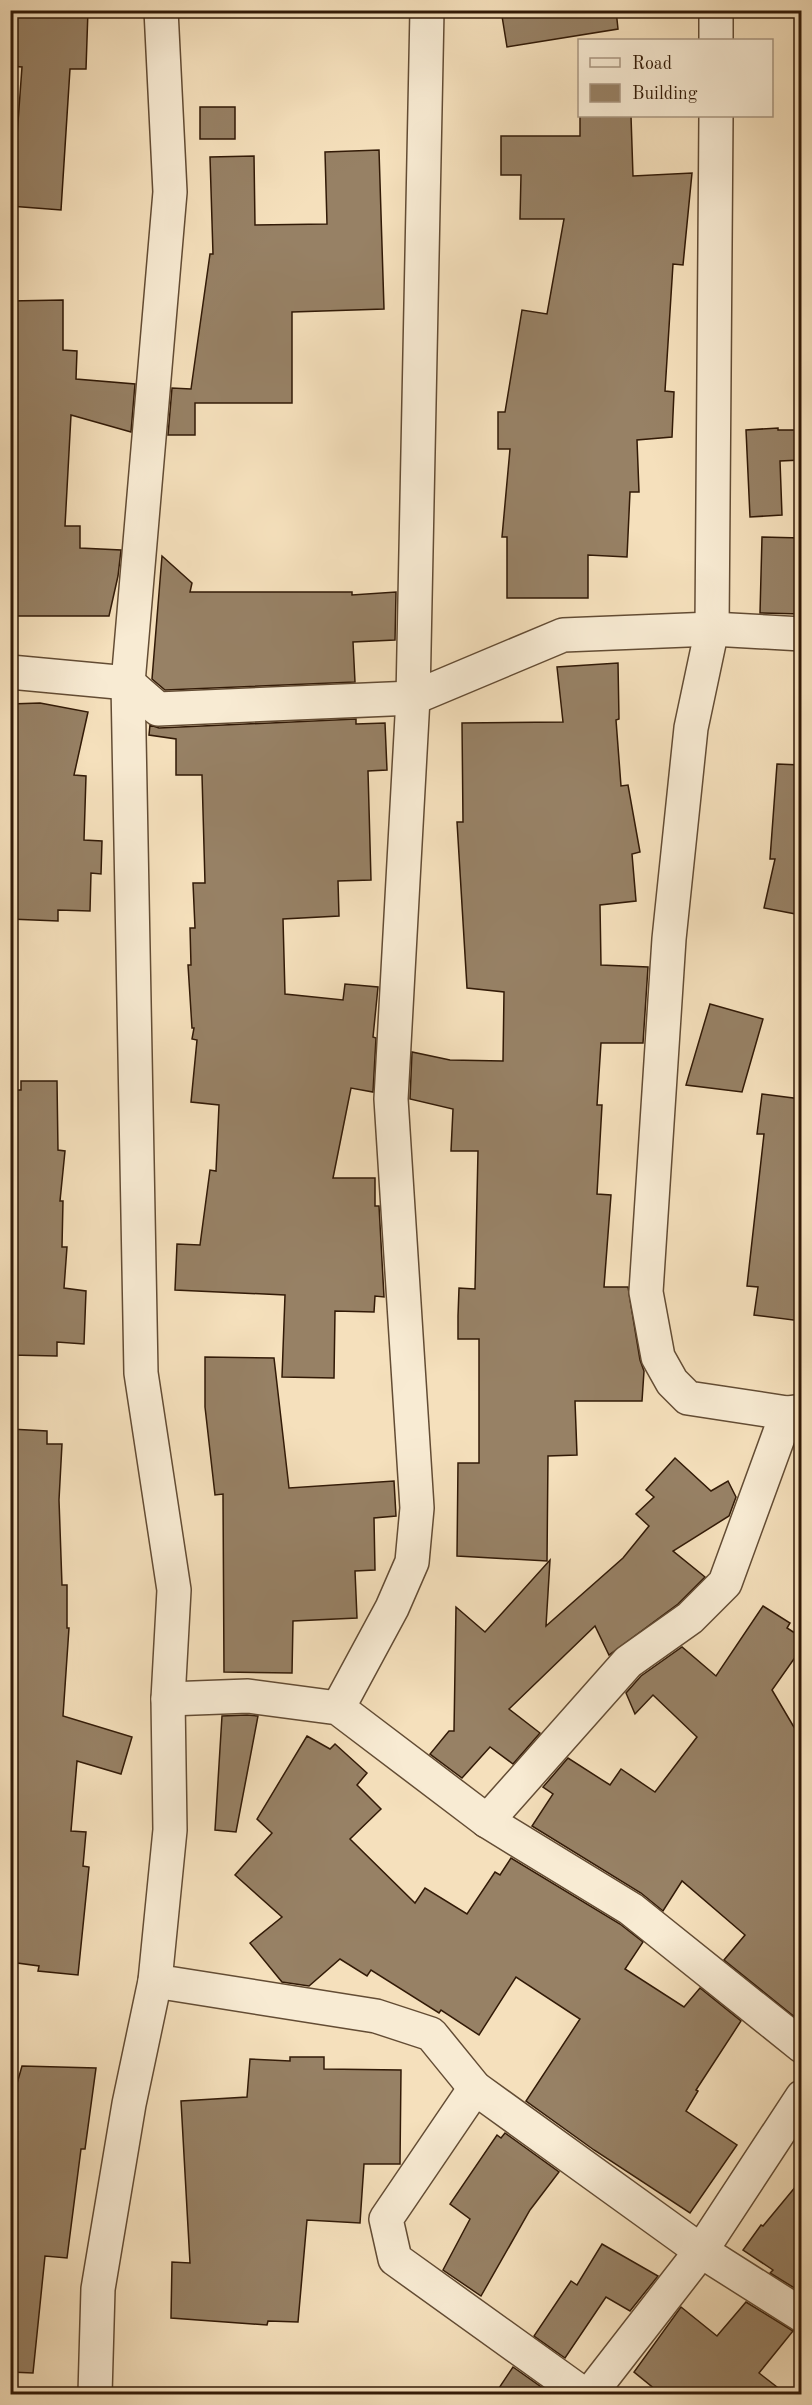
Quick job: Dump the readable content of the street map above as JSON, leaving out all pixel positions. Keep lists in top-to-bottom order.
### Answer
{
  "legend": ["Road", "Building"]
}
